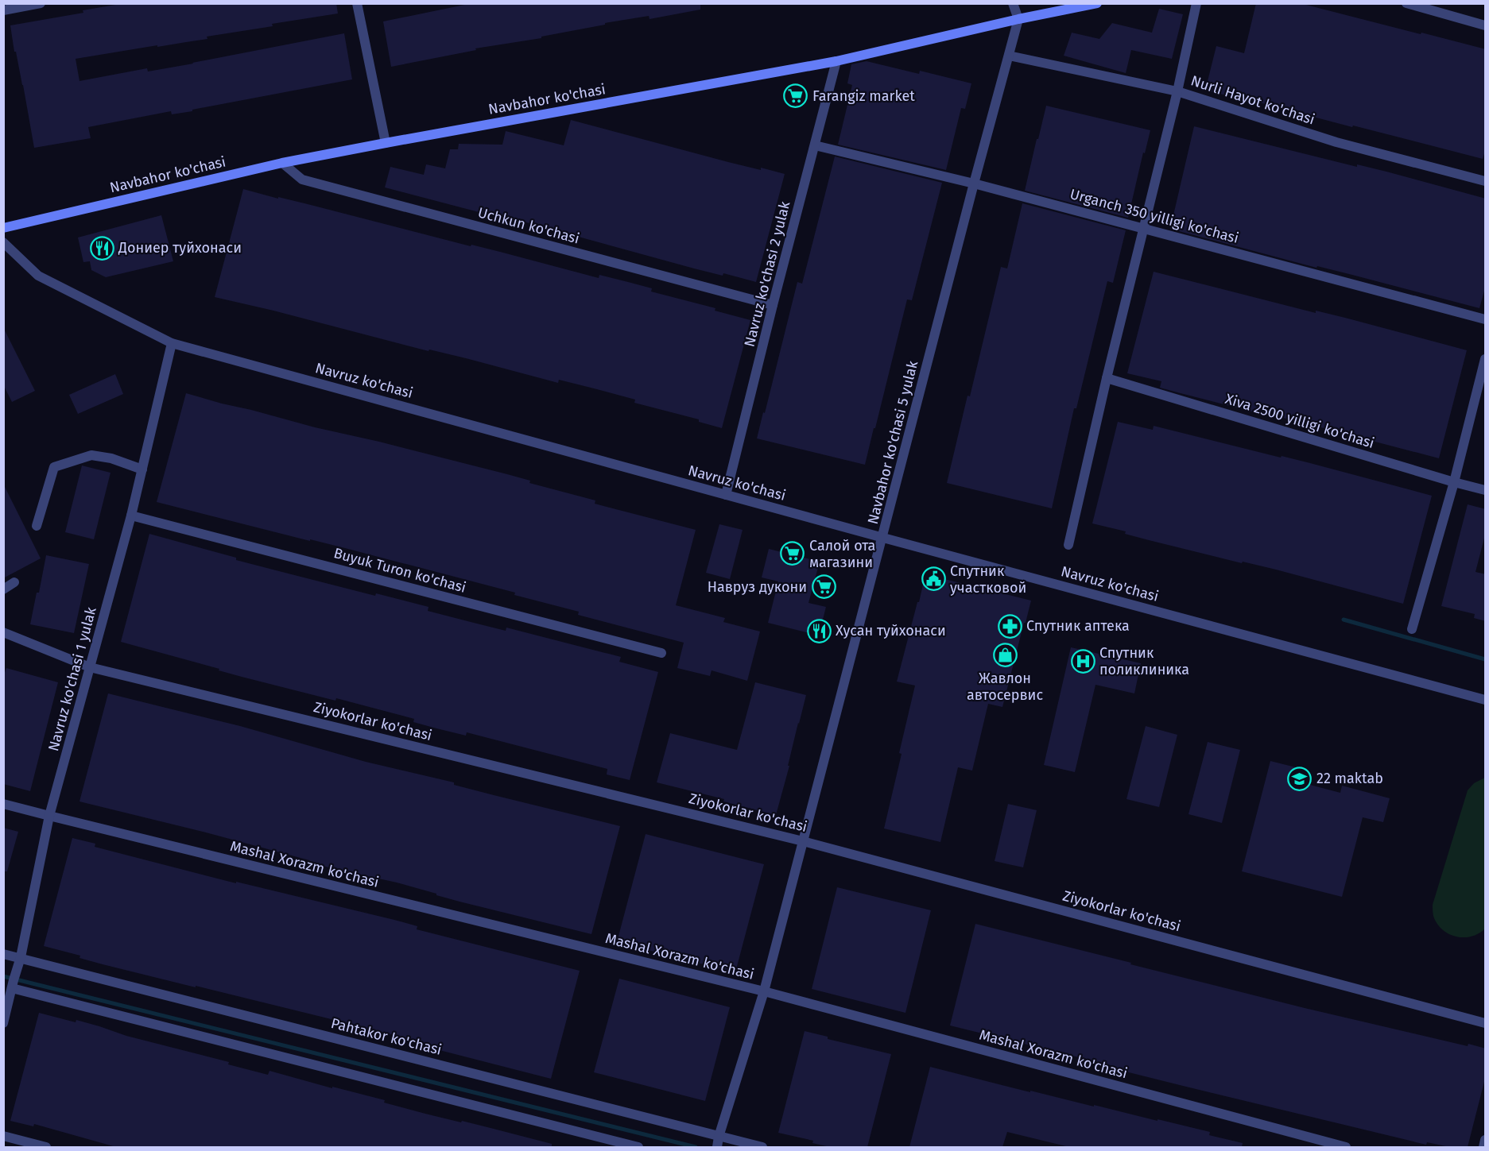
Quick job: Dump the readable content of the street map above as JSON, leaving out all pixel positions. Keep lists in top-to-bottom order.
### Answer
{
  "streets": {
    "main road": ["Navbahor ko'chasi"],
    "street": [
      "Nurli Hayot ko'chasi",
      "Urganch 350 yilligi ko'chasi",
      "Uchkun ko'chasi",
      "Navruz ko'chasi 2 yulak",
      "Navruz ko'chasi",
      "Xiva 2500 yilligi ko'chasi",
      "Navbahor ko'chasi 5 yulak",
      "Buyuk Turon ko'chasi",
      "Navruz ko'chasi 1 yulak",
      "Ziyokorlar ko'chasi",
      "Mashal Xorazm ko'chasi",
      "Pahtakor ko'chasi"
    ]
  },
  "crossings": [
    ["Navbahor ko'chasi", "Uchkun ko'chasi"],
    ["Navbahor ko'chasi", "Navruz ko'chasi 2 yulak"],
    ["Navbahor ko'chasi", "Navbahor ko'chasi 5 yulak"],
    ["Nurli Hayot ko'chasi", "Navbahor ko'chasi 5 yulak"],
    ["Urganch 350 yilligi ko'chasi", "Navruz ko'chasi 2 yulak"],
    ["Urganch 350 yilligi ko'chasi", "Navbahor ko'chasi 5 yulak"],
    ["Uchkun ko'chasi", "Navruz ko'chasi 2 yulak"],
    ["Navruz ko'chasi 2 yulak", "Navruz ko'chasi"],
    ["Navruz ko'chasi", "Navbahor ko'chasi 5 yulak"],
    ["Navruz ko'chasi", "Navruz ko'chasi 1 yulak"],
    ["Navbahor ko'chasi 5 yulak", "Ziyokorlar ko'chasi"],
    ["Navbahor ko'chasi 5 yulak", "Mashal Xorazm ko'chasi"],
    ["Navbahor ko'chasi 5 yulak", "Pahtakor ko'chasi"],
    ["Buyuk Turon ko'chasi", "Navruz ko'chasi 1 yulak"],
    ["Navruz ko'chasi 1 yulak", "Ziyokorlar ko'chasi"],
    ["Navruz ko'chasi 1 yulak", "Mashal Xorazm ko'chasi"],
    ["Navruz ko'chasi 1 yulak", "Pahtakor ko'chasi"]
  ],
  "places": {
    "supermarket": ["Farangiz market", "Салой ота магазини", "Навруз дукони"],
    "restaurant": ["Дониер туйхонаси", "Хусан туйхонаси"],
    "public building": ["Спутник участковой"],
    "pharmacy": ["Спутник аптека"],
    "shop": ["Жавлон автосервис"],
    "hospital": ["Спутник поликлиника"],
    "school or university": ["22 maktab"]
  }
}
